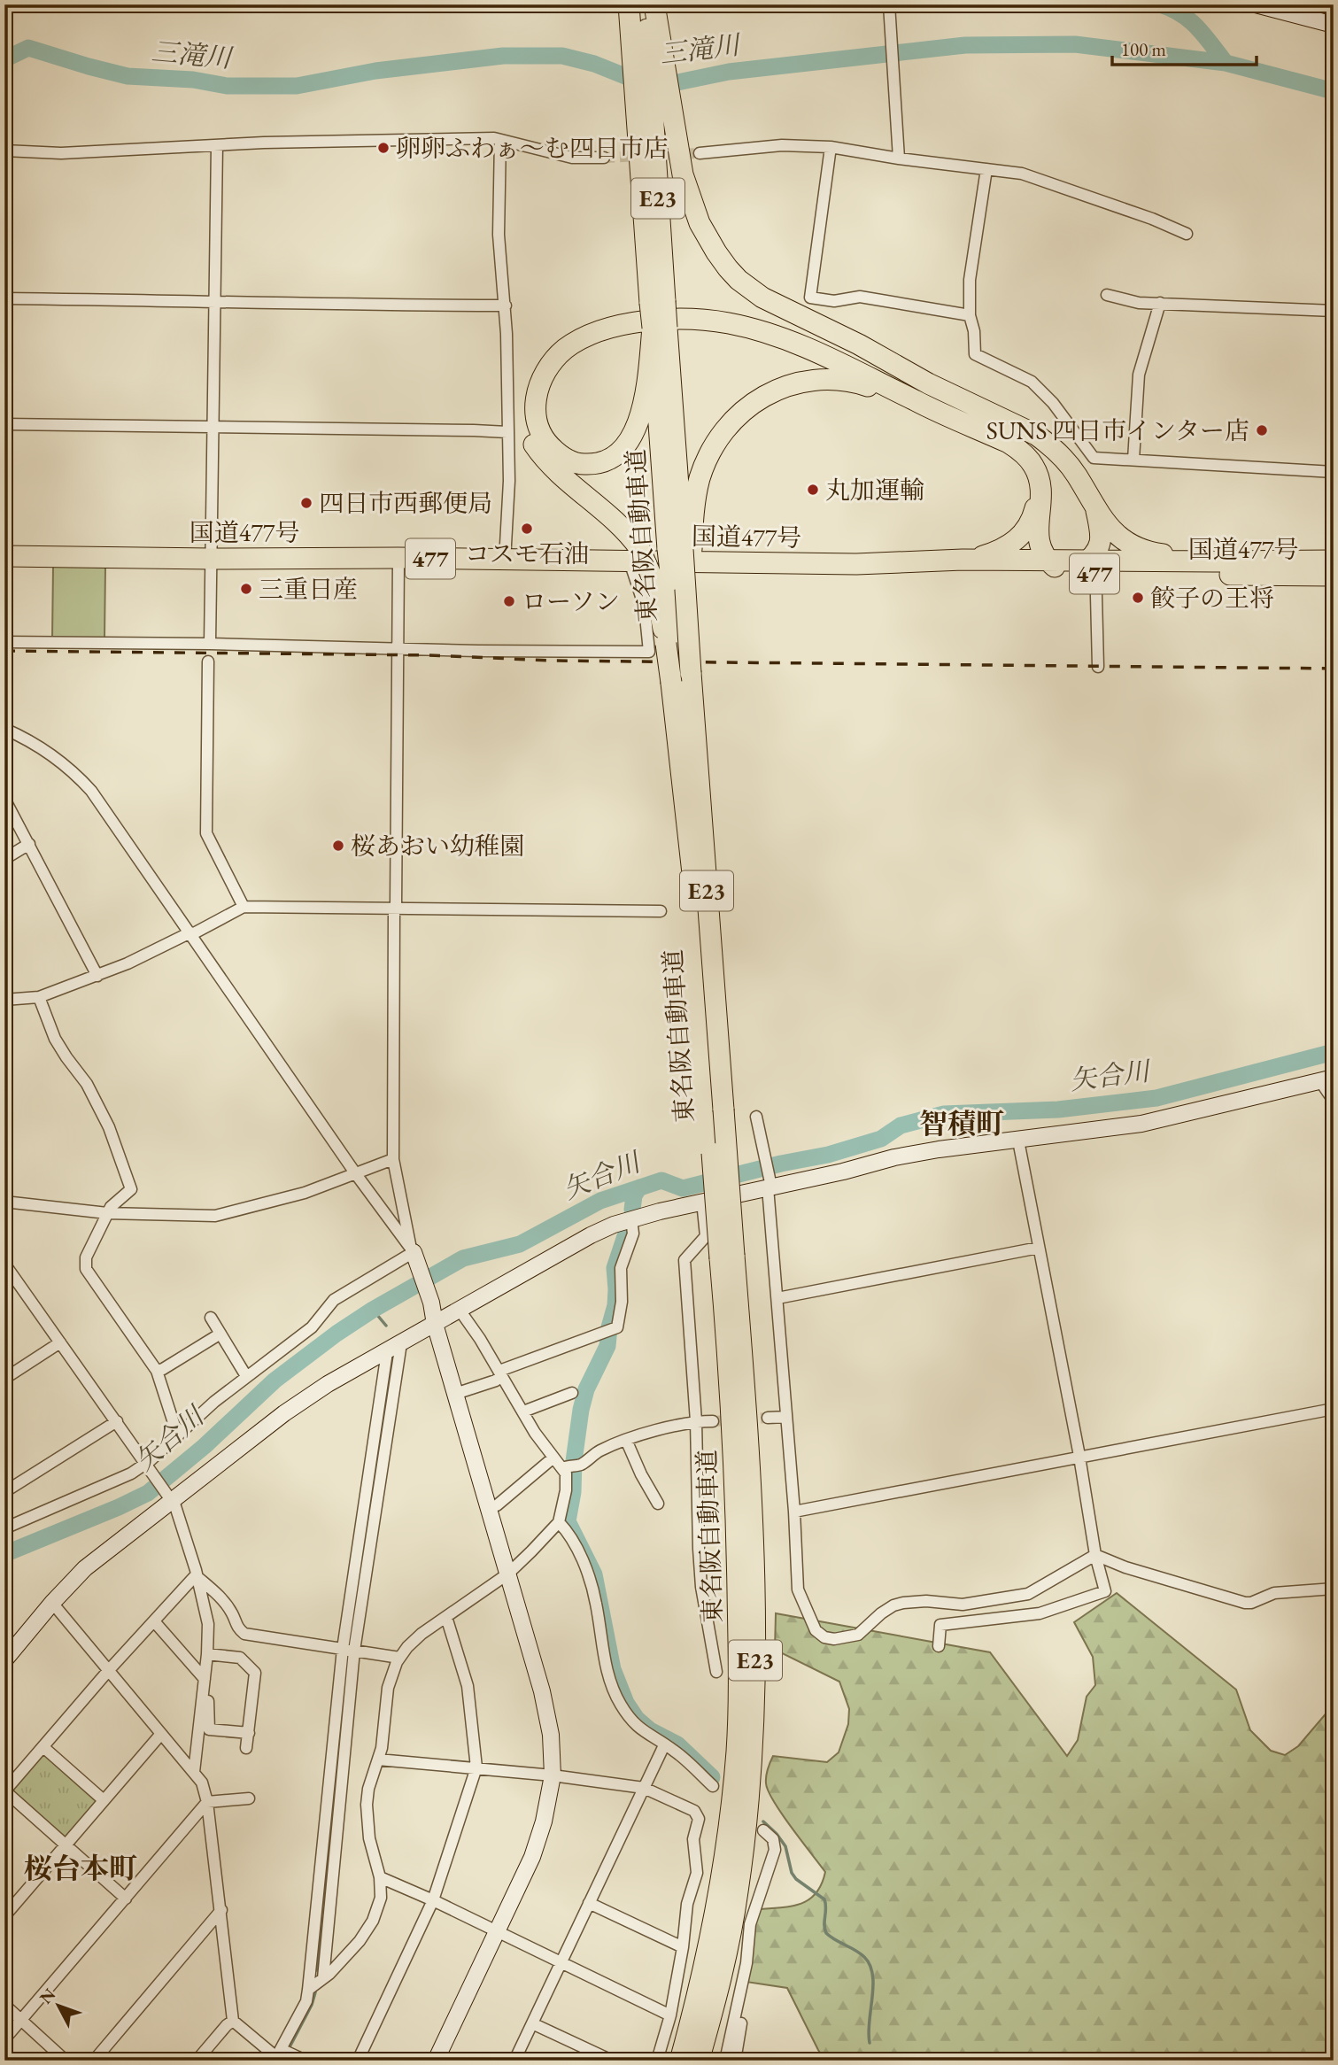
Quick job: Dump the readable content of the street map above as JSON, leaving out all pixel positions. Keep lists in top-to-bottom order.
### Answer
{
  "streets": {
    "highway": [
      "E23",
      "国道477号",
      "東名阪自動車道",
      "477"
    ]
  },
  "districts": ["智積町", "桜台本町"],
  "water": ["三滝川", "矢合川"],
  "places": [
    "卵卵ふわぁ～む四日市店",
    "SUNS 四日市インター店",
    "丸加運輸",
    "四日市西郵便局",
    "コスモ石油",
    "三重日産",
    "餃子の王将",
    "ローソン",
    "桜あおい幼稚園"
  ],
  "scale_bar": "100 m",
  "north": "top left"
}
